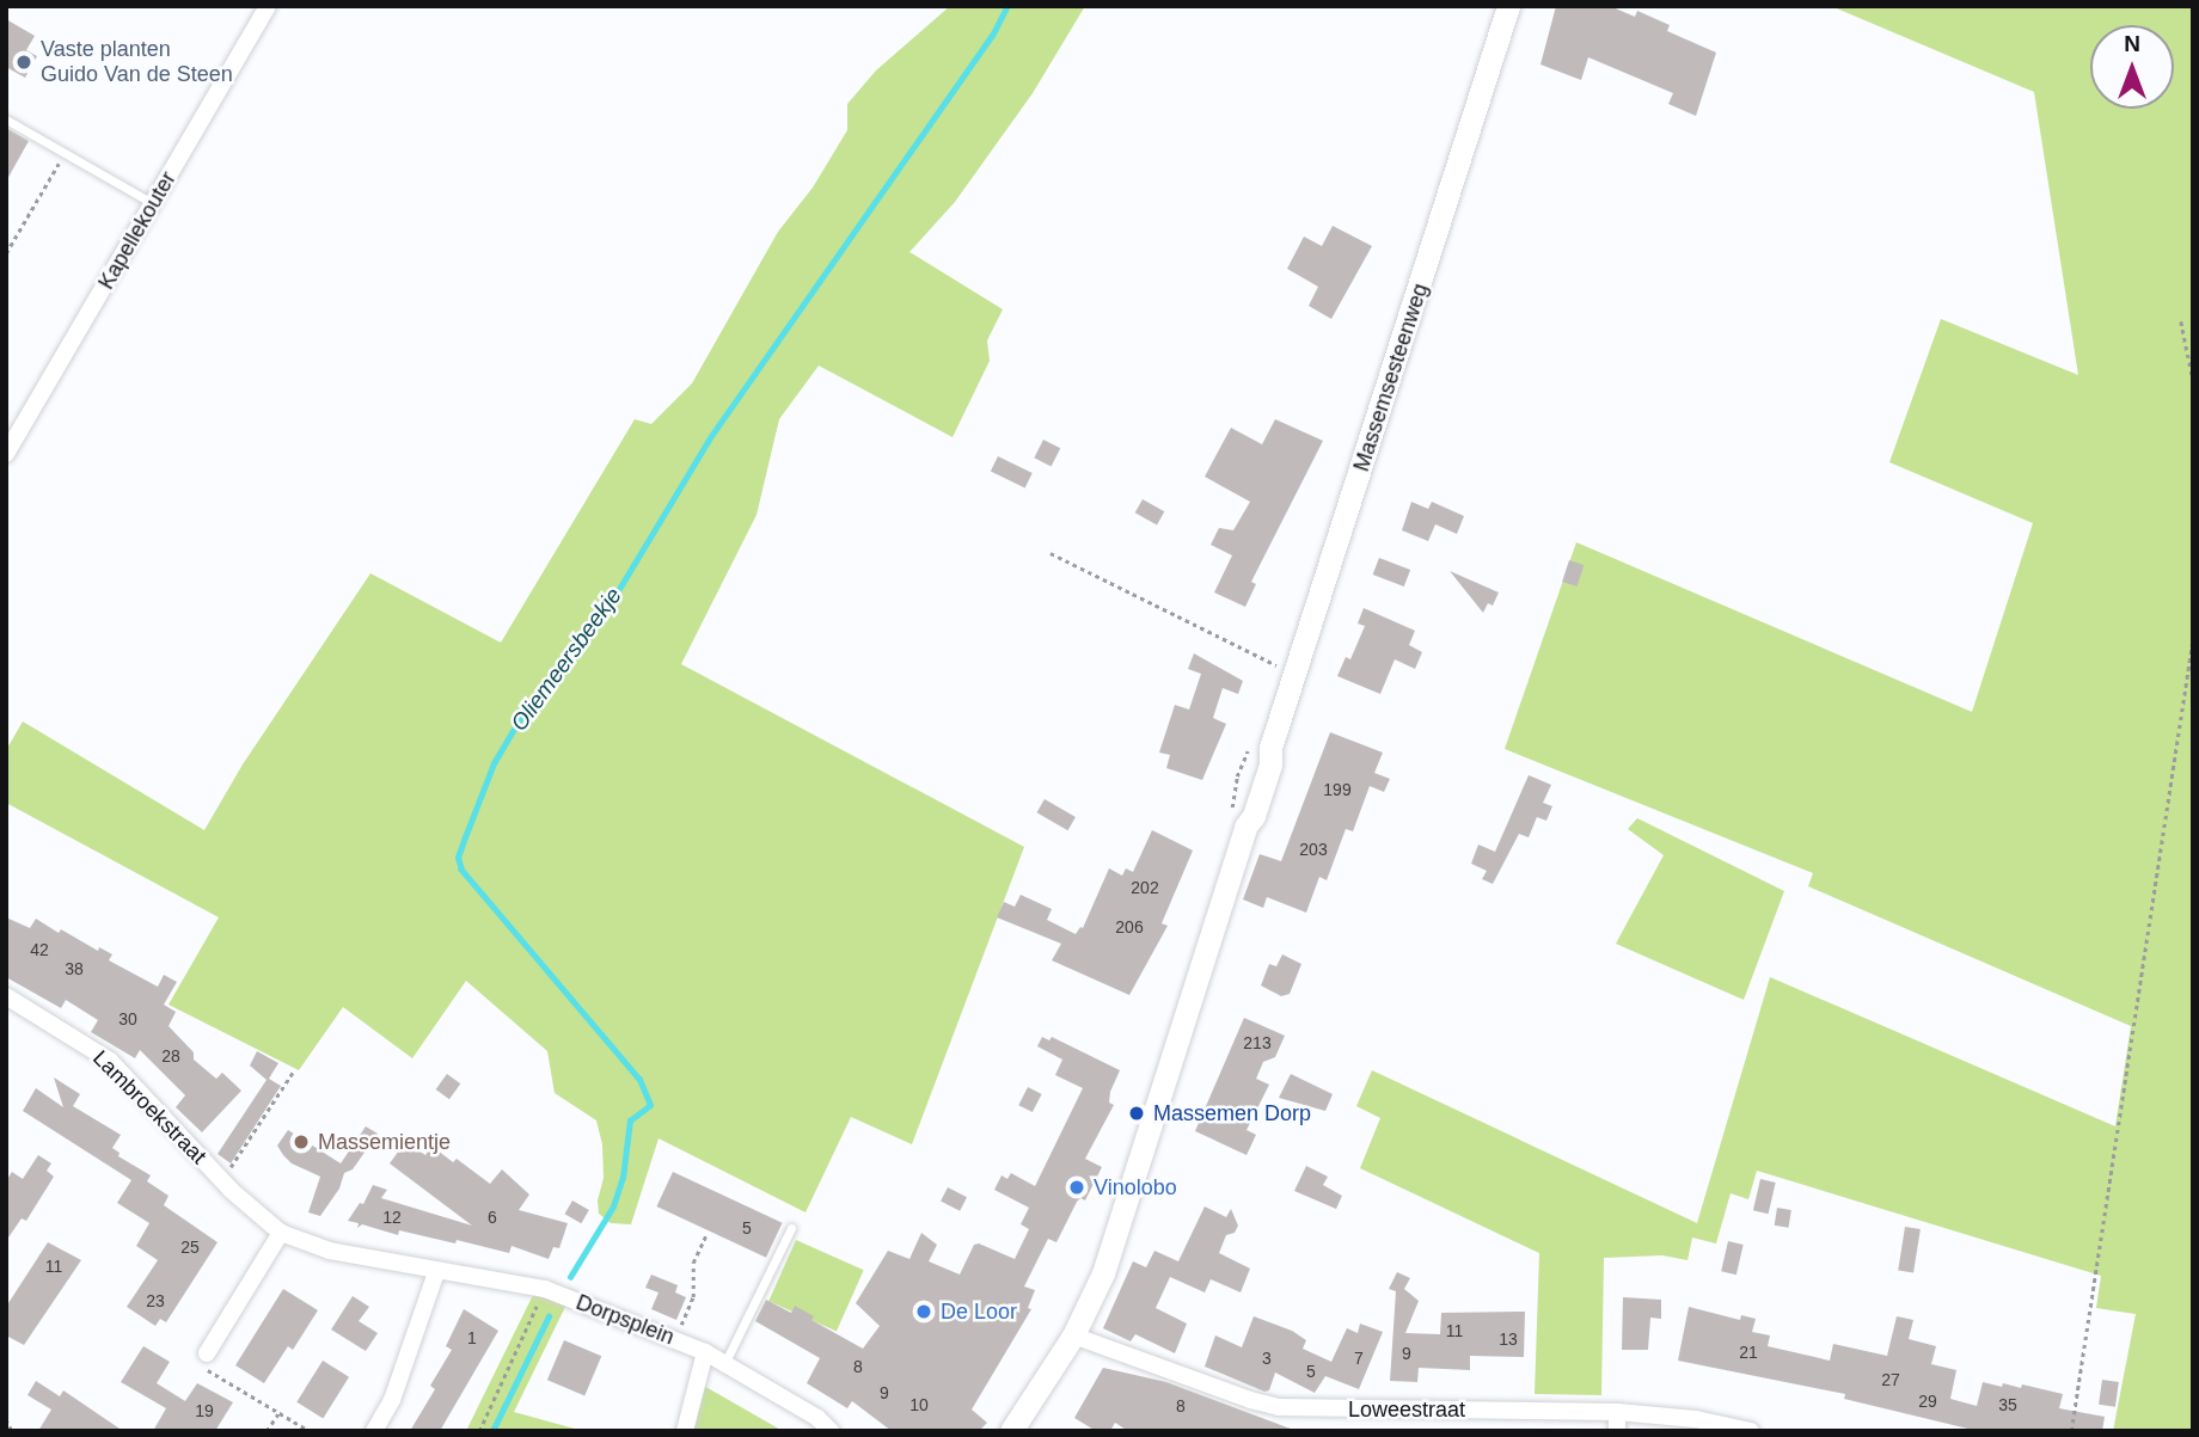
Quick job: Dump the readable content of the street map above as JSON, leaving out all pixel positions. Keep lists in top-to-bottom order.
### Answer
{
  "streets": {
    "main road": ["Massemsesteenweg"],
    "street": [
      "Kapellekouter",
      "Lambroekstraat",
      "Dorpsplein",
      "Loweestraat"
    ]
  },
  "crossings": [
    ["Massemsesteenweg", "Loweestraat"],
    ["Lambroekstraat", "Dorpsplein"]
  ],
  "water": ["Oliemeersbeekje"],
  "places": [
    "Vaste planten Guido Van de Steen",
    "Massemen Dorp",
    "Massemientje",
    "Vinolobo",
    "De Loor"
  ],
  "house_numbers": [
    "199",
    "203",
    "202",
    "206",
    "42",
    "38",
    "30",
    "213",
    "28",
    "12",
    "6",
    "5",
    "25",
    "11",
    "23",
    "11",
    "1",
    "13",
    "21",
    "9",
    "3",
    "7",
    "8",
    "5",
    "27",
    "9",
    "29",
    "10",
    "35",
    "8",
    "19"
  ],
  "north": "top"
}
